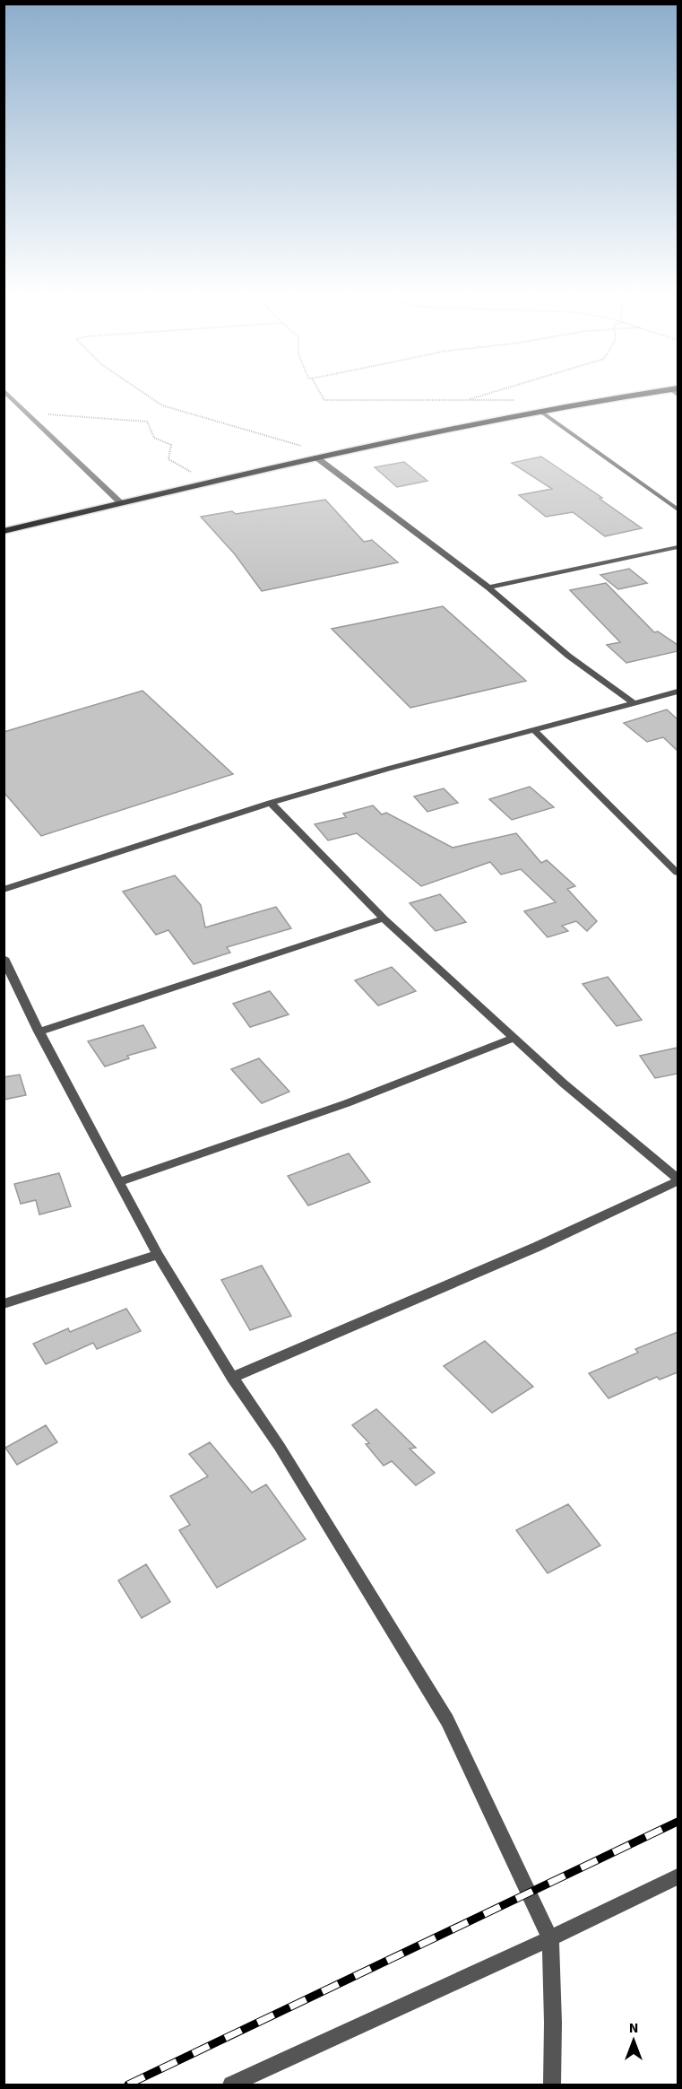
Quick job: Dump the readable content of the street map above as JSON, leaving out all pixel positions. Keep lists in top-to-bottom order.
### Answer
{
  "north": "top"
}
